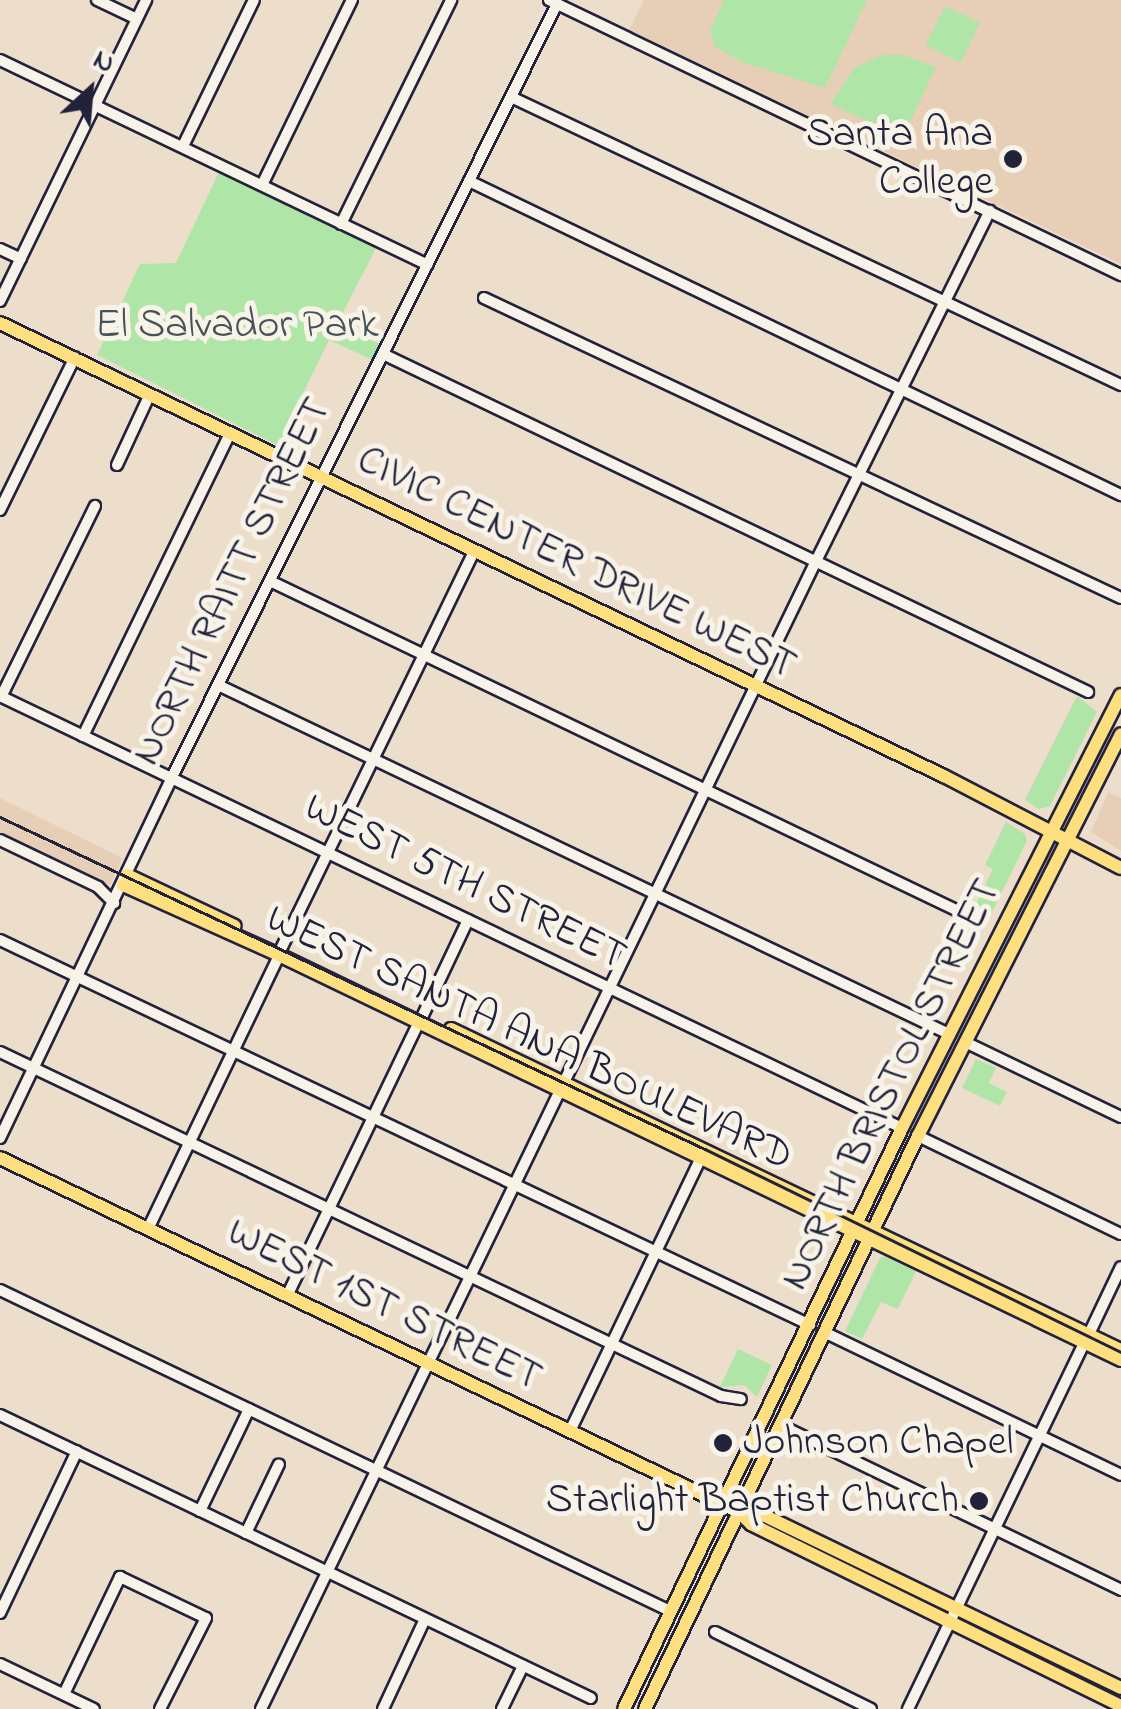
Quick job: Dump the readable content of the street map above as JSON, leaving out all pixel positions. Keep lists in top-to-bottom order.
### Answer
{
  "streets": {
    "main road": [
      "CIVIC CENTER DRIVE WEST",
      "WEST SANTA ANA BOULEVARD",
      "NORTH BRISTOL STREET",
      "WEST 1ST STREET"
    ],
    "street": ["NORTH RAITT STREET", "WEST 5TH STREET"]
  },
  "crossings": [
    ["CIVIC CENTER DRIVE WEST", "NORTH RAITT STREET"],
    ["CIVIC CENTER DRIVE WEST", "NORTH BRISTOL STREET"],
    ["NORTH RAITT STREET", "WEST 5TH STREET"],
    ["NORTH RAITT STREET", "WEST SANTA ANA BOULEVARD"],
    ["WEST 5TH STREET", "NORTH BRISTOL STREET"],
    ["WEST SANTA ANA BOULEVARD", "NORTH BRISTOL STREET"],
    ["NORTH BRISTOL STREET", "WEST 1ST STREET"]
  ],
  "parks": ["El Salvador Park"],
  "places": ["Santa Ana College", "Johnson Chapel", "Starlight Baptist Church"],
  "north": "top right"
}
